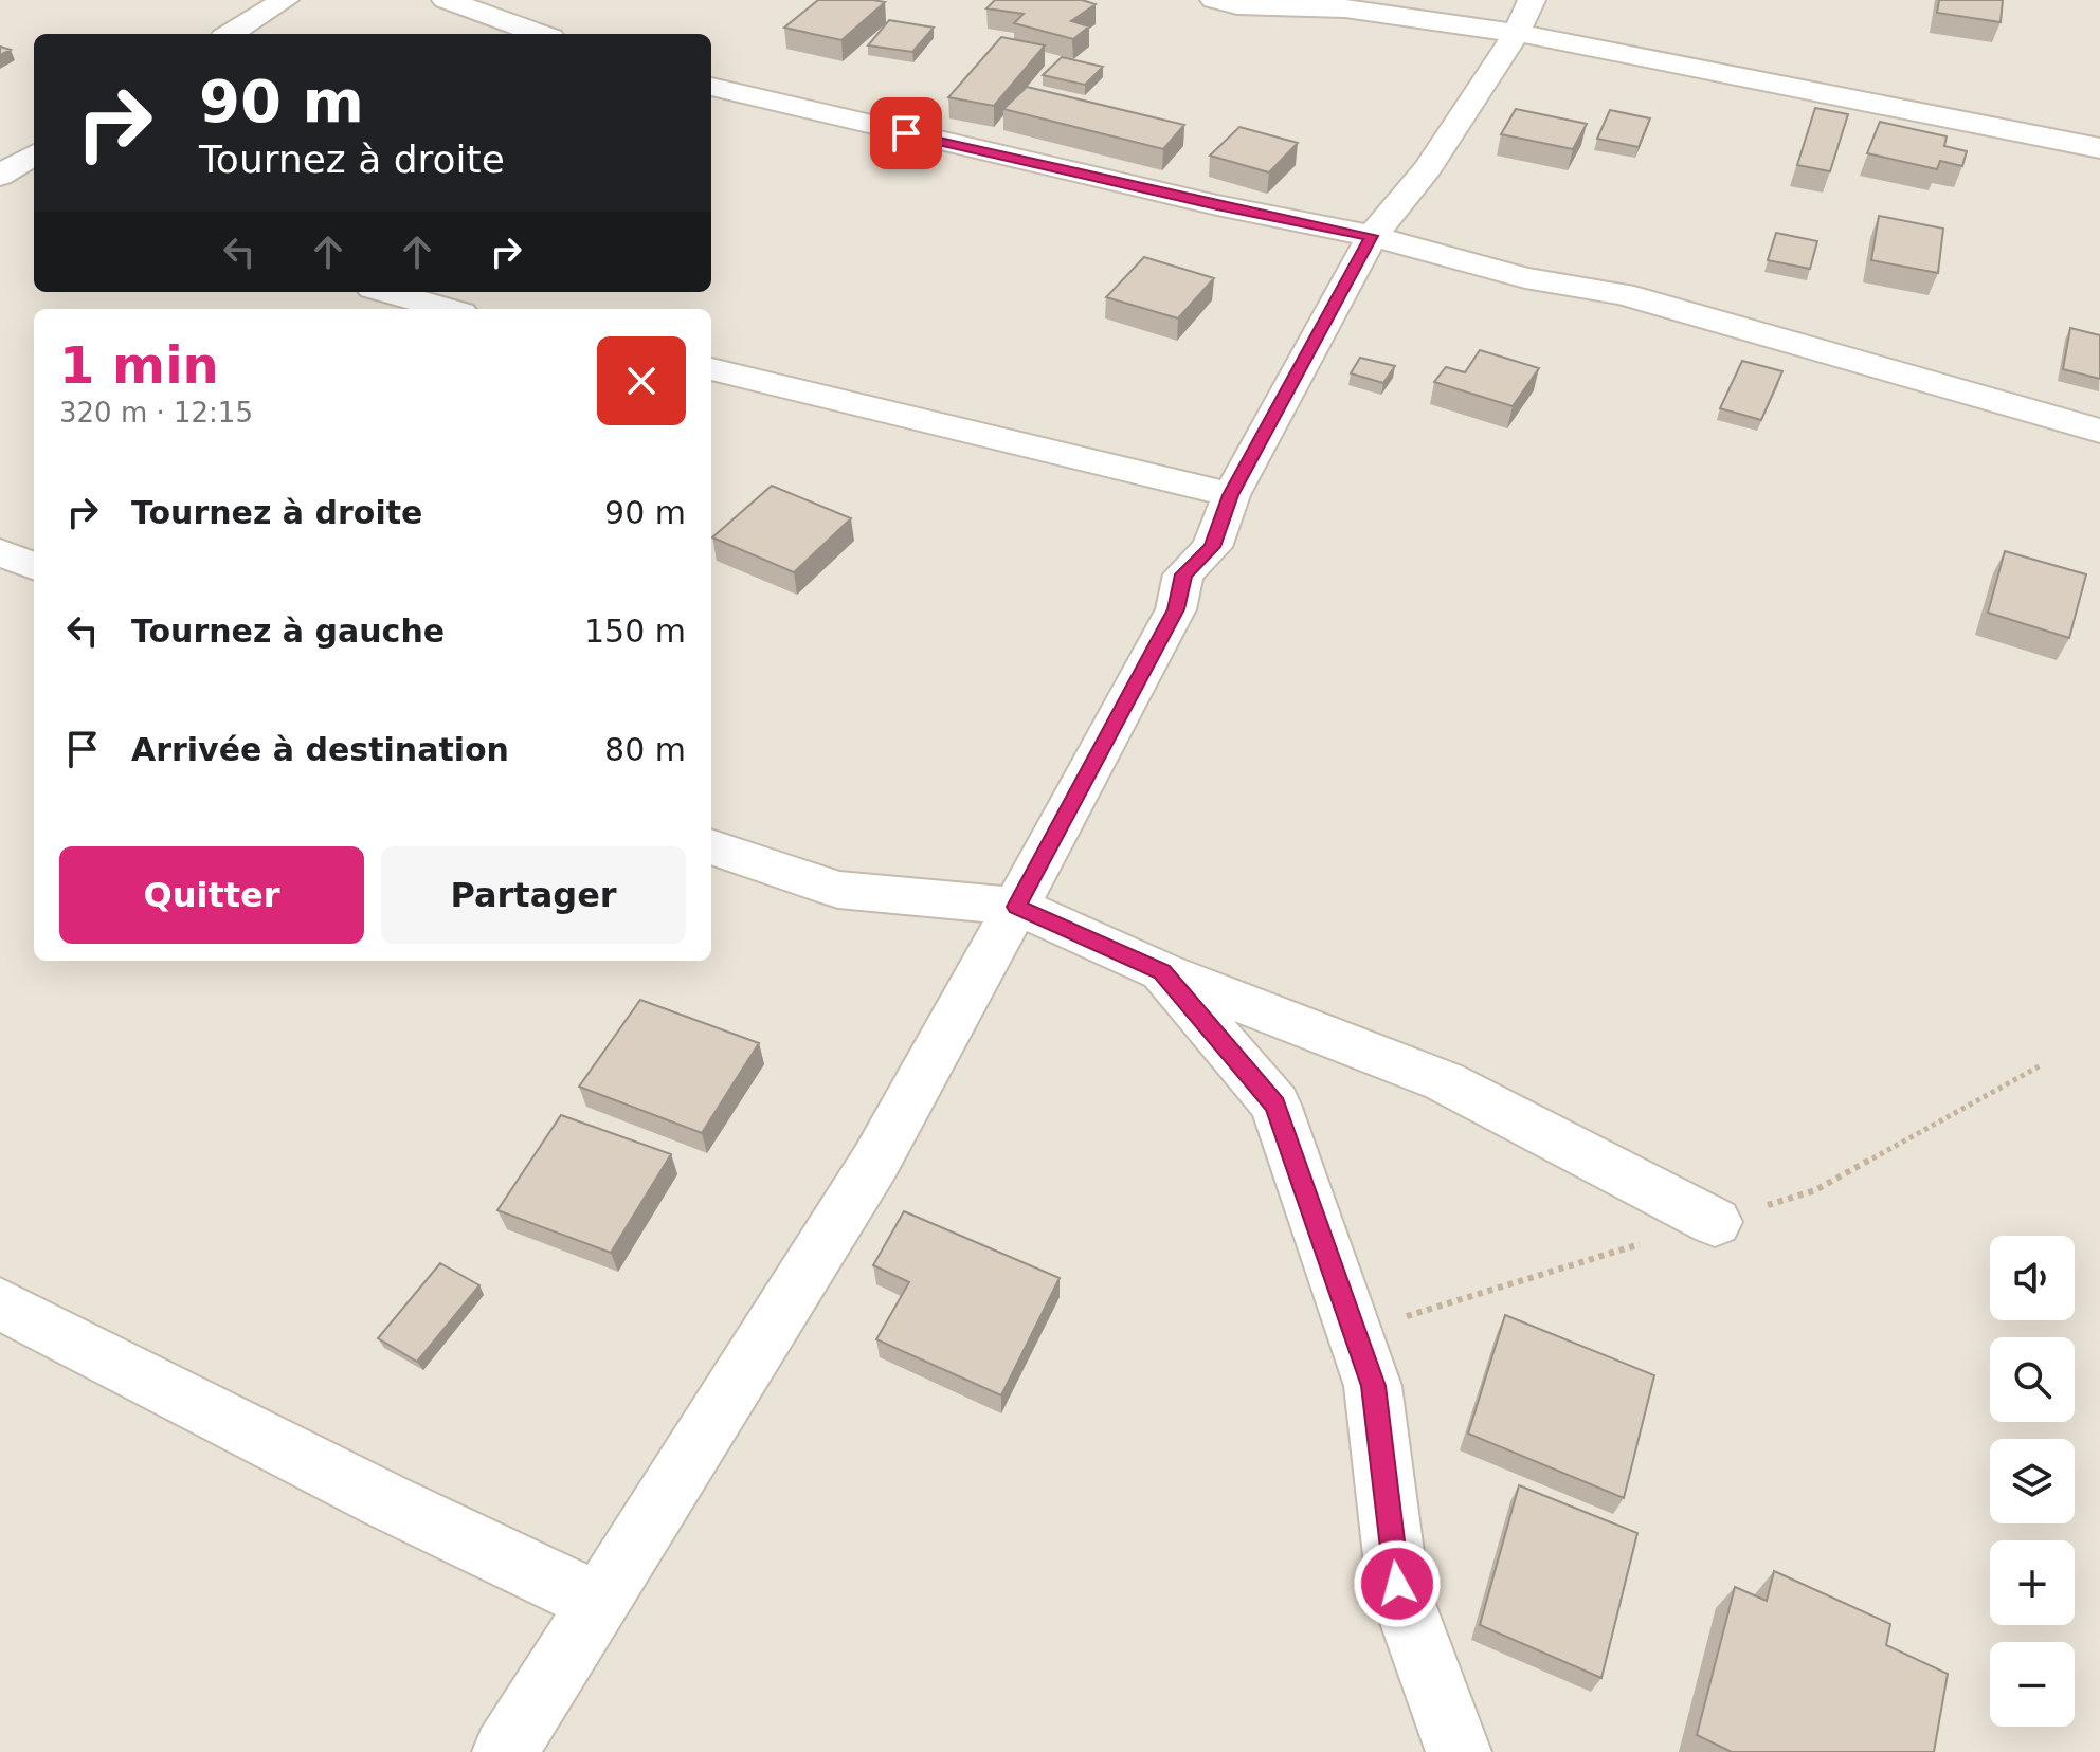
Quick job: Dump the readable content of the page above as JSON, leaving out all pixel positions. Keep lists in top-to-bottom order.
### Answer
{
  "page": {
    "turn": ["90 m", "Tournez à droite"],
    "heading": ["1 min", "320 m · 12:15"],
    "list": [
      {
        "name": "Tournez à droite",
        "value": "90 m"
      },
      {
        "name": "Tournez à gauche",
        "value": "150 m"
      },
      {
        "name": "Arrivée à destination",
        "value": "80 m"
      }
    ],
    "buttons": ["Quitter", "Partager"],
    "map_buttons": ["+", "−"]
  }
}
